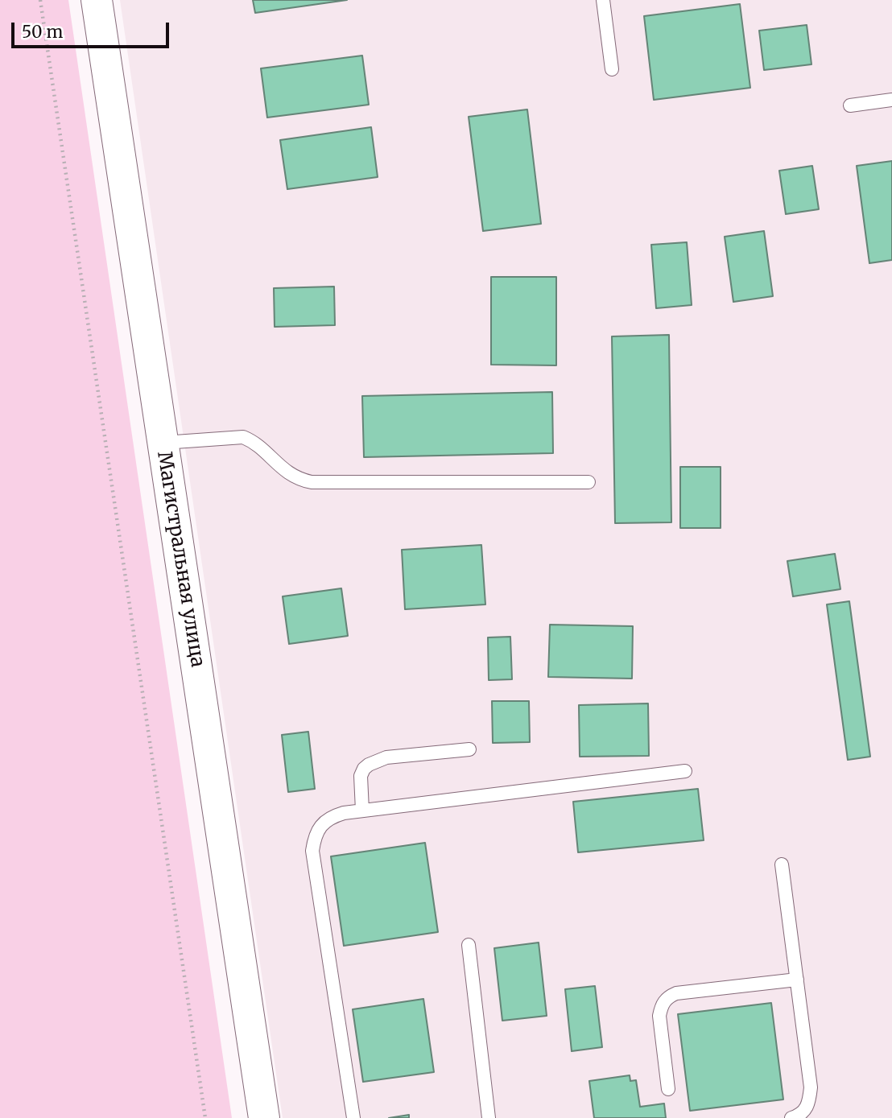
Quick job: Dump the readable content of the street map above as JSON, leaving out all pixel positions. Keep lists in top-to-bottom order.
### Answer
{
  "streets": {
    "main road": ["Магистральная улица"]
  },
  "scale_bar": "50 m"
}
